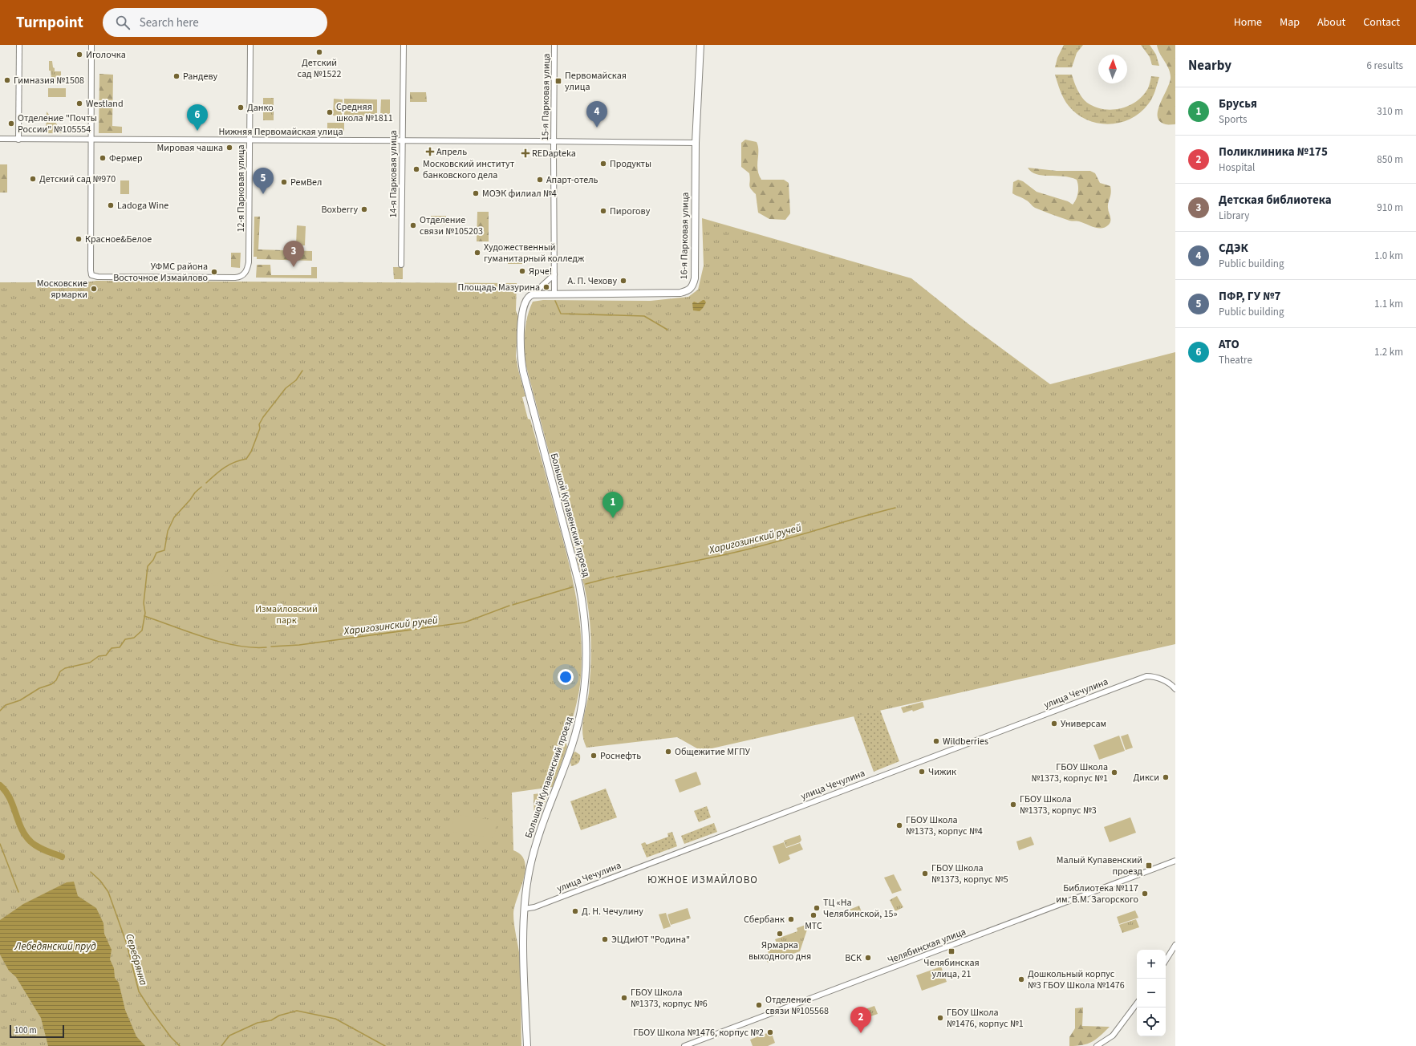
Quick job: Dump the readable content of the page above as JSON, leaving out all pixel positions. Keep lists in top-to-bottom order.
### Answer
{
  "streets": {
    "main road": ["16-я Парковая улица", "Большой Купавенский проезд"],
    "street": [
      "15-я Парковая улица",
      "Нижняя Первомайская улица",
      "14-я Парковая улица",
      "12-я Парковая улица",
      "улица Чечулина",
      "Челябинская улица"
    ]
  },
  "crossings": [
    ["15-я Парковая улица", "Нижняя Первомайская улица"],
    ["15-я Парковая улица", "16-я Парковая улица"],
    ["Нижняя Первомайская улица", "14-я Парковая улица"],
    ["Нижняя Первомайская улица", "12-я Парковая улица"],
    ["Нижняя Первомайская улица", "16-я Парковая улица"],
    ["Большой Купавенский проезд", "улица Чечулина"]
  ],
  "districts": ["ЮЖНОЕ ИЗМАЙЛОВО"],
  "water": ["Харигозинский ручей", "Лебедянский пруд", "Серебрянка"],
  "parks": ["Измайловский парк"],
  "places": {
    "other": [
      "Детский сад №1522",
      "Иголочка",
      "Рандеву",
      "Гимназия №1508",
      "Westland",
      "Данко",
      "Средняя школа №1811",
      "Отделение \"Почты России\" №105554",
      "Мировая чашка",
      "Фермер",
      "Продукты",
      "Московский институт банковского дела",
      "Детский сад №970",
      "Апарт-отель",
      "РемВел",
      "МОЭК филиал №4",
      "Ladoga Wine",
      "Boxberry",
      "Пирогову",
      "Отделение связи №105203",
      "Красное&Белое",
      "Художественный гуманитарный колледж",
      "Ярче!",
      "УФМС района Восточное Измайлово",
      "А. П. Чехову",
      "Площадь Мазурина",
      "Московские ярмарки",
      "Универсам",
      "Wildberries",
      "Общежитие МГПУ",
      "Роснефть",
      "Чижик",
      "ГБОУ Школа №1373, корпус №1",
      "Дикси",
      "ГБОУ Школа №1373, корпус №3",
      "ГБОУ Школа №1373, корпус №4",
      "ГБОУ Школа №1373, корпус №5",
      "Библиотека №117 им. В.М. Загорского",
      "ТЦ «На Челябинской, 15»",
      "Д. Н. Чечулину",
      "МТС",
      "Сбербанк",
      "Ярмарка выходного дня",
      "ЭЦДиЮТ \"Родина\"",
      "ВСК",
      "Дошкольный корпус №3 ГБОУ Школа №1476",
      "ГБОУ Школа №1373, корпус №6",
      "Отделение связи №105568",
      "ГБОУ Школа №1476, корпус №1",
      "ГБОУ Школа №1476, корпус №2"
    ],
    "transit": ["Первомайская улица", "Малый Купавенский проезд", "Челябинская улица, 21"],
    "health": ["Апрель", "REDapteka"]
  },
  "scale_bar": "100 m",
  "north": "top",
  "page": {
    "header": "Turnpoint",
    "search": "Search here",
    "nav": [
      "Home",
      "Map",
      "About",
      "Contact"
    ],
    "heading": ["Nearby", "6 results"],
    "list": [
      {
        "mark": "1",
        "name": "Брусья",
        "note": "Sports",
        "value": "310 m"
      },
      {
        "mark": "2",
        "name": "Поликлиника №175",
        "note": "Hospital",
        "value": "850 m"
      },
      {
        "mark": "3",
        "name": "Детская библиотека",
        "note": "Library",
        "value": "910 m"
      },
      {
        "mark": "4",
        "name": "СДЭК",
        "note": "Public building",
        "value": "1.0 km"
      },
      {
        "mark": "5",
        "name": "ПФР, ГУ №7",
        "note": "Public building",
        "value": "1.1 km"
      },
      {
        "mark": "6",
        "name": "АТО",
        "note": "Theatre",
        "value": "1.2 km"
      }
    ],
    "pins": [
      "4",
      "6",
      "5",
      "3",
      "1",
      "2"
    ],
    "map_buttons": ["+", "−"],
    "scale": "100 m"
  }
}
